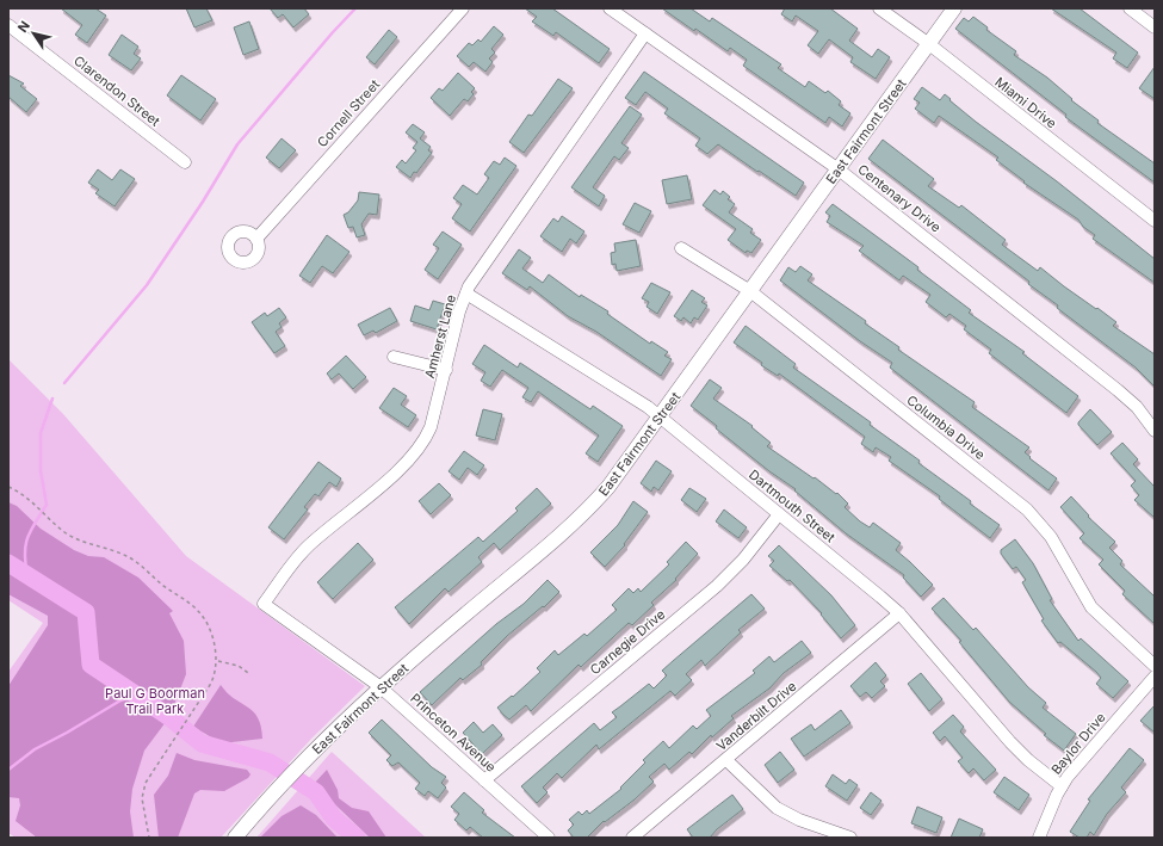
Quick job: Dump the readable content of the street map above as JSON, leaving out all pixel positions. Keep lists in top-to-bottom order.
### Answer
{
  "streets": {
    "street": [
      "Clarendon Street",
      "Miami Drive",
      "Cornell Street",
      "East Fairmont Street",
      "Centenary Drive",
      "Amherst Lane",
      "Columbia Drive",
      "Dartmouth Street",
      "Carnegie Drive",
      "Vanderbilt Drive",
      "Princeton Avenue",
      "Baylor Drive"
    ]
  },
  "crossings": [
    ["Miami Drive", "East Fairmont Street"],
    ["East Fairmont Street", "Centenary Drive"],
    ["East Fairmont Street", "Columbia Drive"],
    ["East Fairmont Street", "Dartmouth Street"],
    ["East Fairmont Street", "Princeton Avenue"],
    ["Centenary Drive", "Amherst Lane"],
    ["Amherst Lane", "Dartmouth Street"],
    ["Amherst Lane", "Princeton Avenue"],
    ["Dartmouth Street", "Carnegie Drive"],
    ["Dartmouth Street", "Vanderbilt Drive"],
    ["Dartmouth Street", "Baylor Drive"],
    ["Carnegie Drive", "Princeton Avenue"]
  ],
  "parks": ["Paul G Boorman Trail Park"],
  "north": "top left"
}
